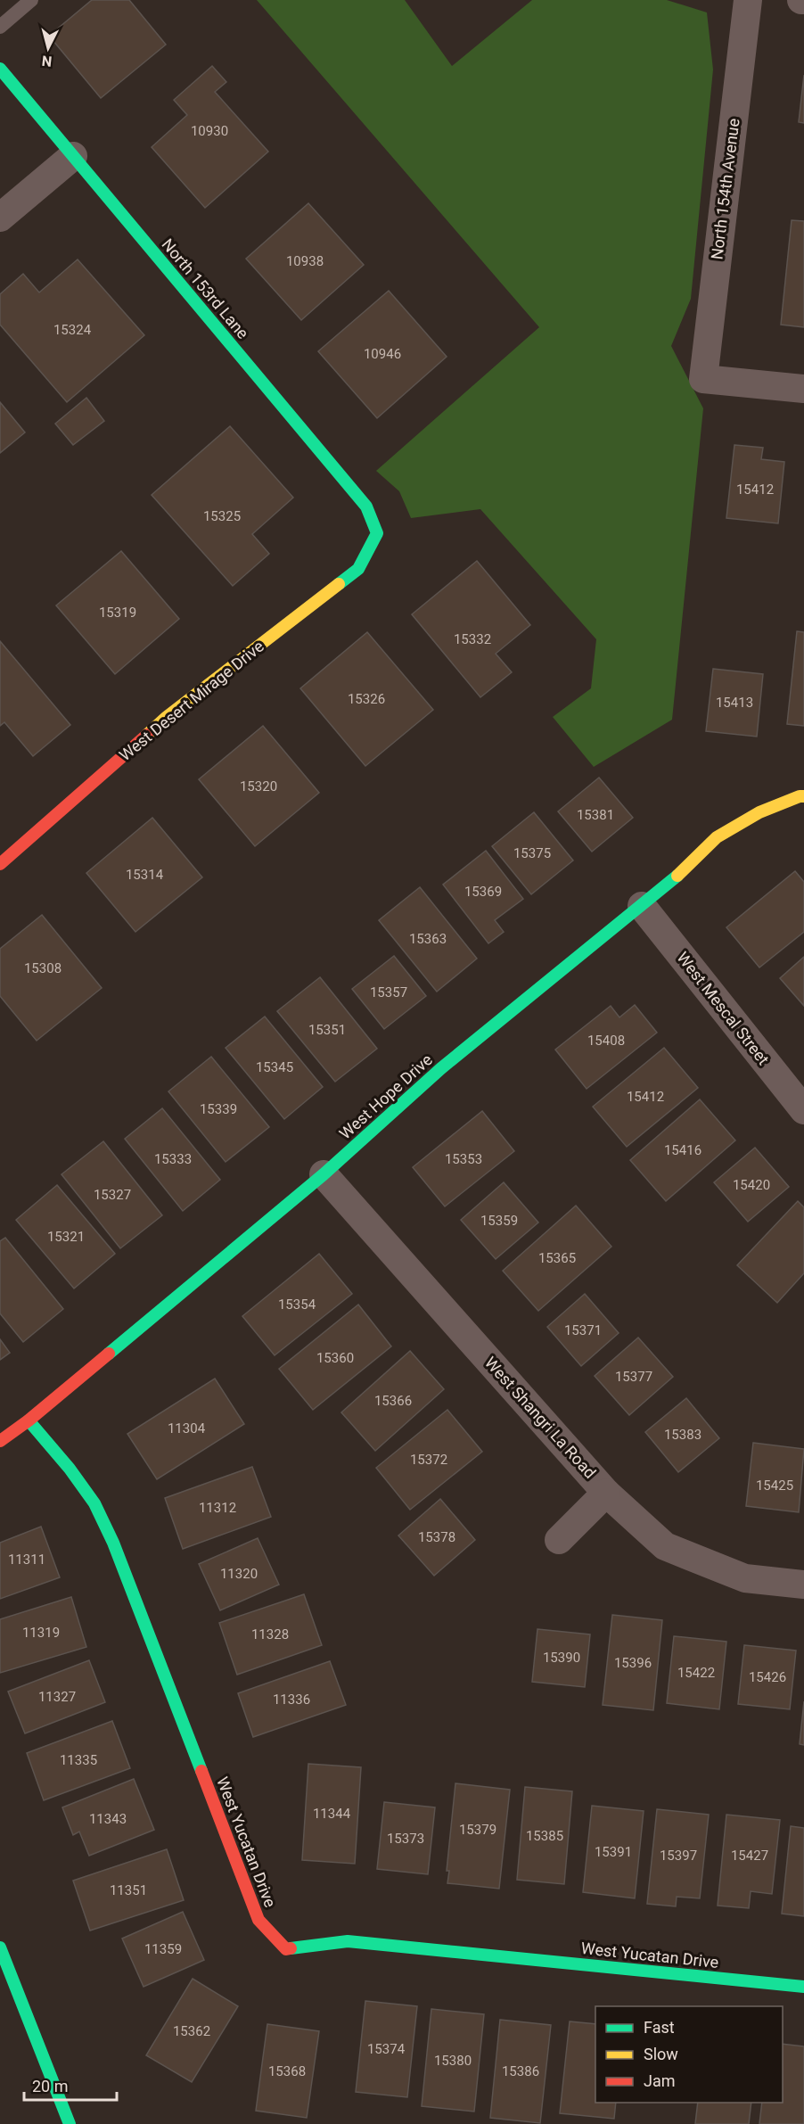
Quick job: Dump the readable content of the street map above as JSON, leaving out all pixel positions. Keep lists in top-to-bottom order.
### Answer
{
  "streets": {
    "street": [
      "North 154th Avenue",
      "North 153rd Lane",
      "West Desert Mirage Drive",
      "West Mescal Street",
      "West Hope Drive",
      "West Shangri La Road",
      "West Yucatan Drive"
    ]
  },
  "crossings": [
    ["North 153rd Lane", "West Desert Mirage Drive"],
    ["West Mescal Street", "West Hope Drive"],
    ["West Hope Drive", "West Shangri La Road"],
    ["West Hope Drive", "West Yucatan Drive"]
  ],
  "house_numbers": [
    "10930",
    "10938",
    "15324",
    "10946",
    "15412",
    "15325",
    "15319",
    "15332",
    "15326",
    "15413",
    "15320",
    "15381",
    "15375",
    "15314",
    "15369",
    "15363",
    "15308",
    "15357",
    "15351",
    "15408",
    "15345",
    "15412",
    "15339",
    "15416",
    "15333",
    "15353",
    "15420",
    "15327",
    "15359",
    "15321",
    "15365",
    "15354",
    "15371",
    "15360",
    "15377",
    "15366",
    "11304",
    "15383",
    "15372",
    "15425",
    "11312",
    "15378",
    "11311",
    "11320",
    "11319",
    "11328",
    "15390",
    "15396",
    "15422",
    "15426",
    "11327",
    "11336",
    "11335",
    "11344",
    "11343",
    "15379",
    "15385",
    "15373",
    "15391",
    "15397",
    "15427",
    "11351",
    "11359",
    "15362",
    "15374",
    "15380",
    "15368",
    "15386"
  ],
  "legend": ["Fast", "Slow", "Jam"],
  "scale_bar": "20 m",
  "north": "bottom"
}
